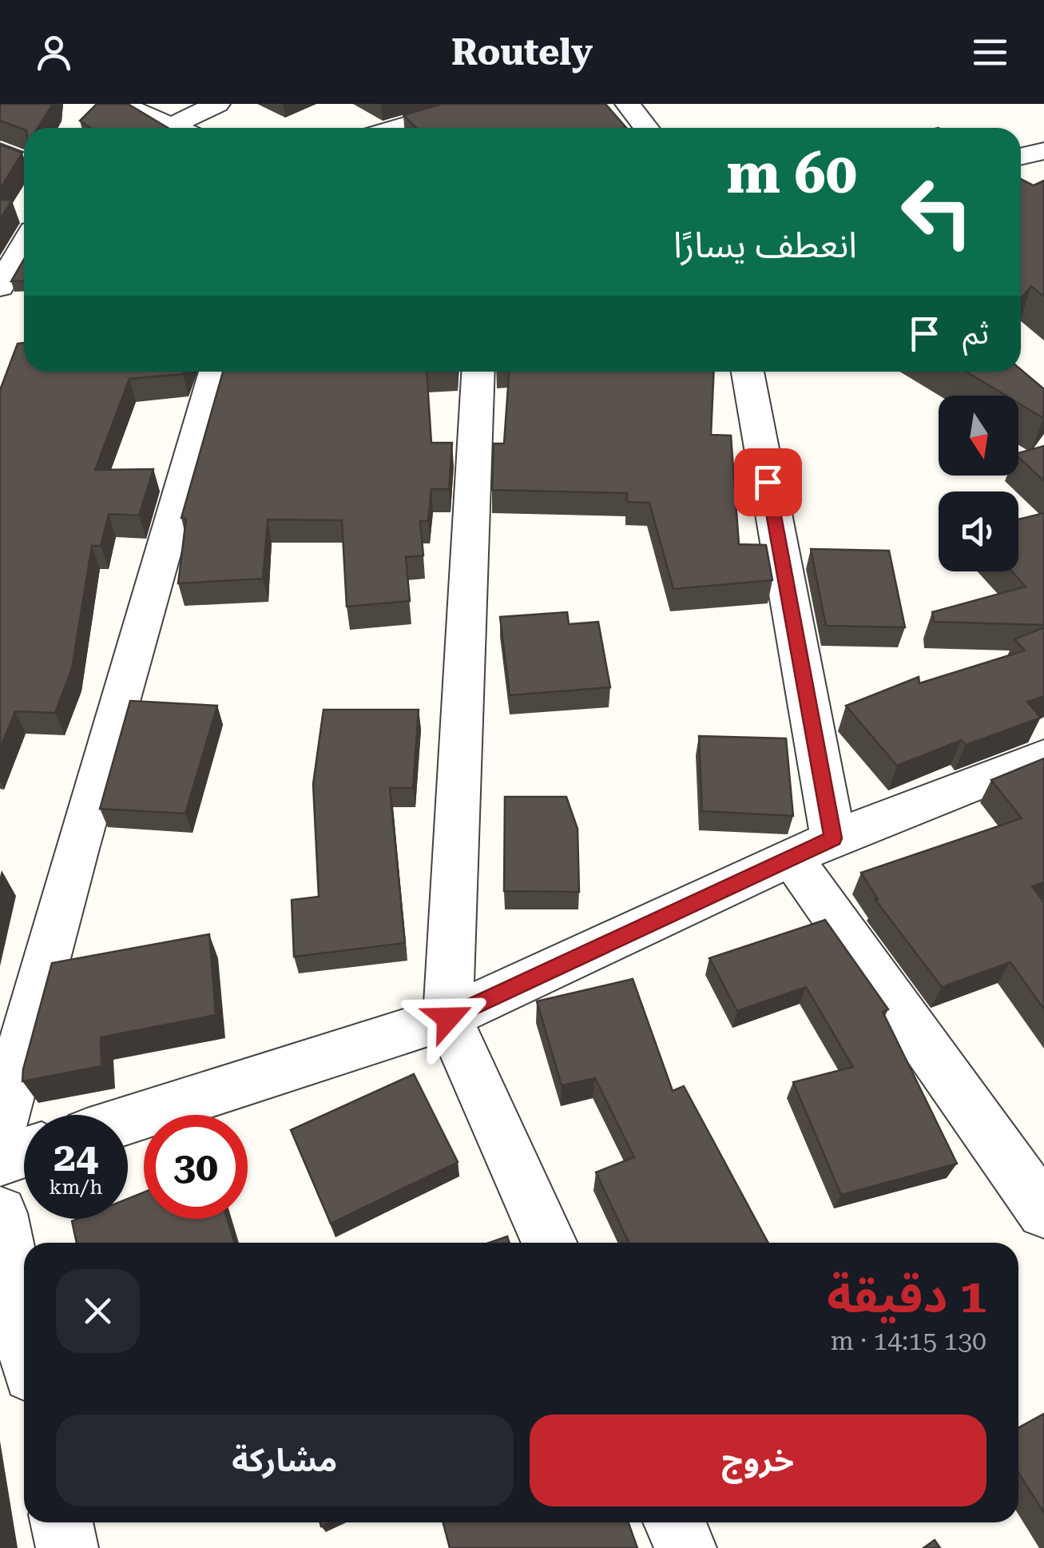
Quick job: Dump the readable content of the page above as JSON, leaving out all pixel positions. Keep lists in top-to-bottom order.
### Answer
{
  "north": "bottom",
  "page": {
    "header": "Routely",
    "turn": ["60 m", "انعطف يسارًا"],
    "then": "ثم",
    "speed": "24 km/h",
    "limit": "30",
    "heading": ["1 دقيقة", "130 m · 14:15"],
    "buttons": ["خروج", "مشاركة"]
  }
}
